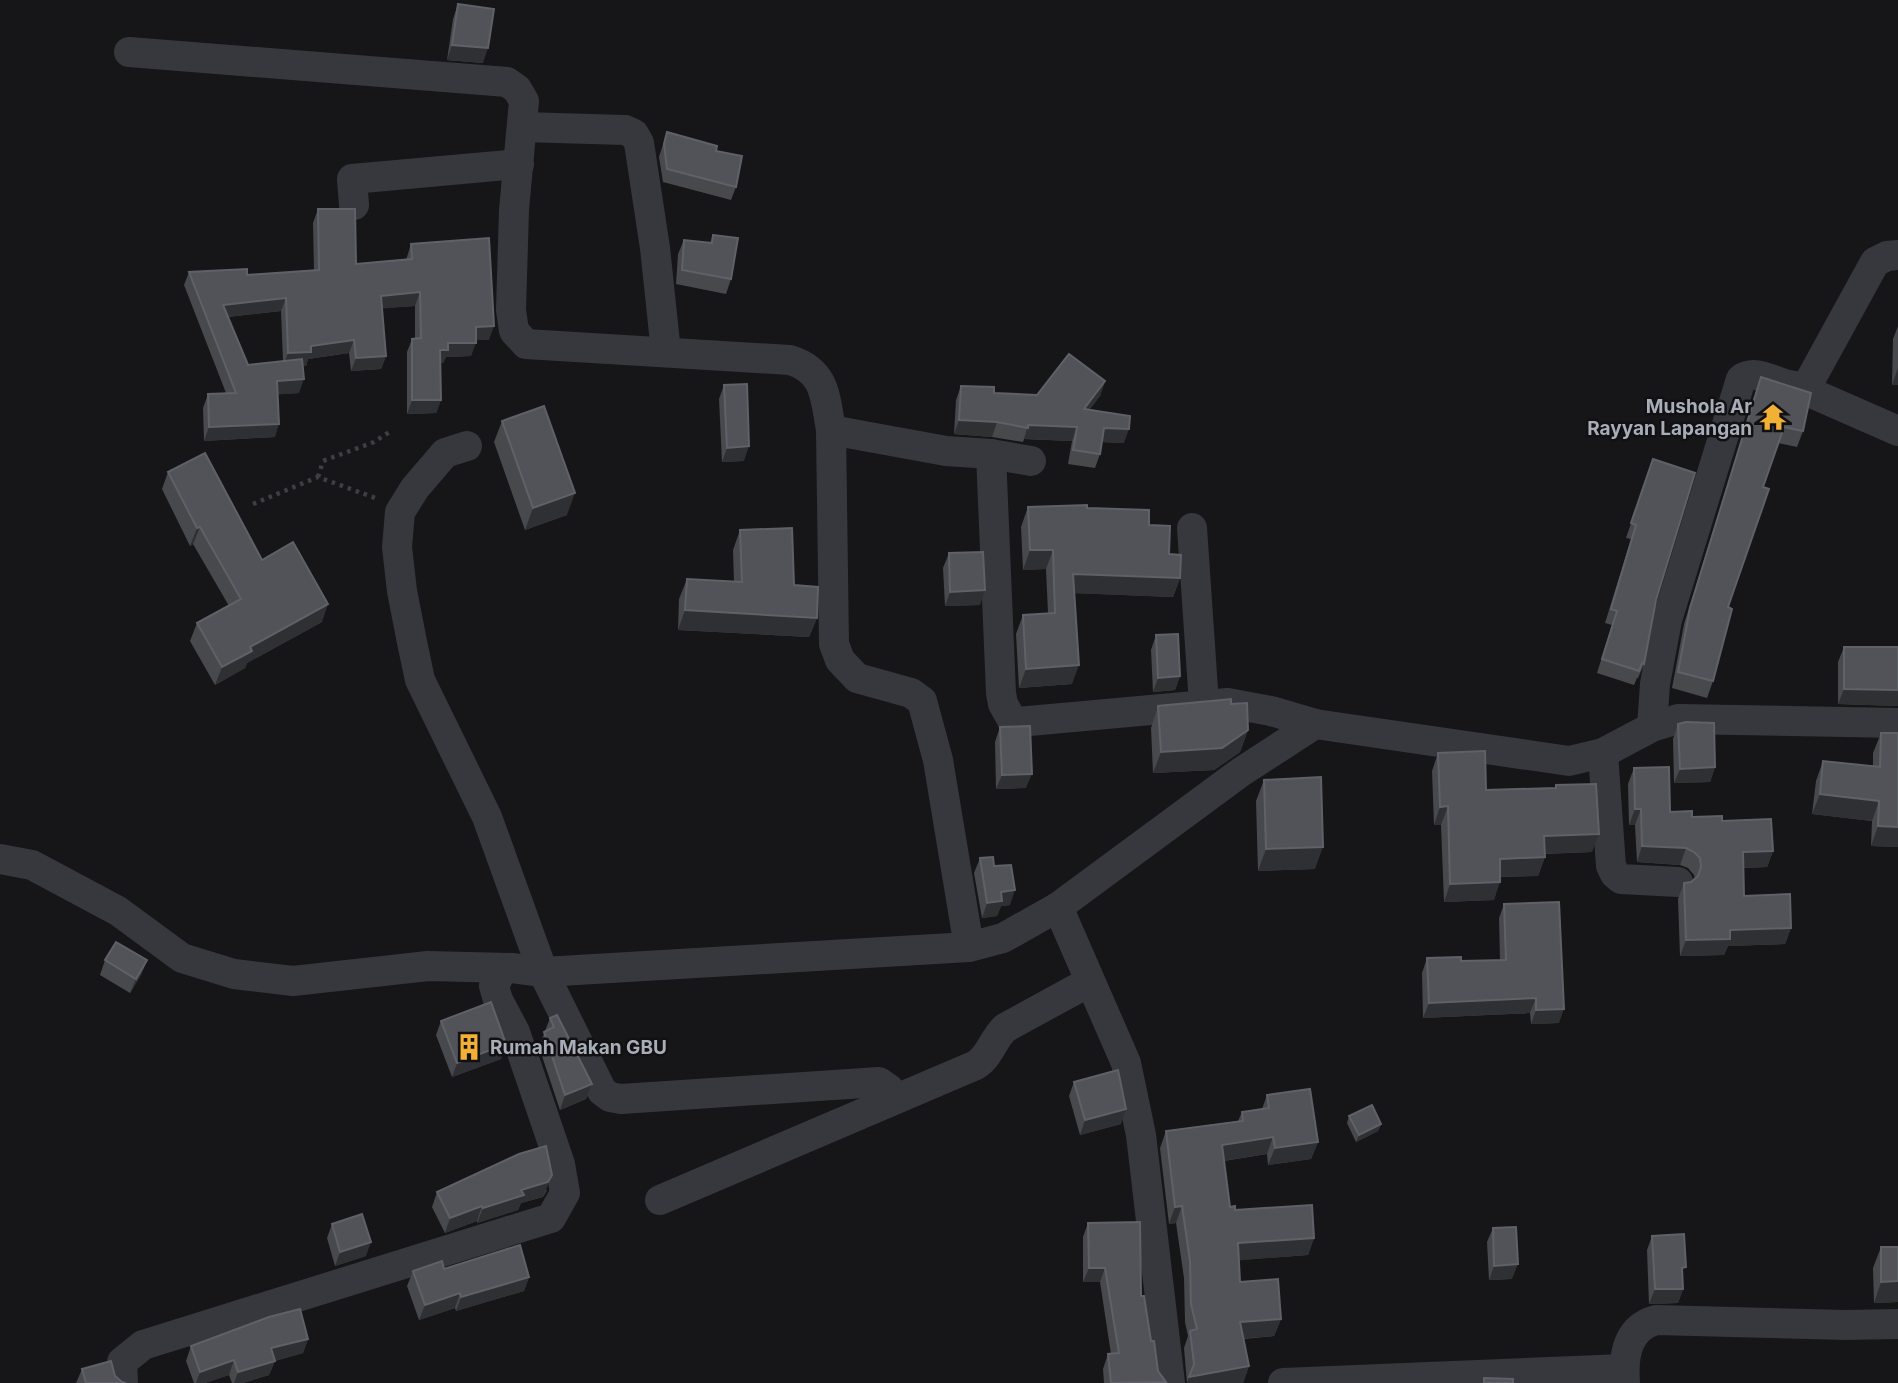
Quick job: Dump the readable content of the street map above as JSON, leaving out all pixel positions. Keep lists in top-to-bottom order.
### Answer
{
  "places": {
    "temple": ["Mushola Ar Rayyan Lapangan"],
    "building": ["Rumah Makan GBU"]
  }
}
